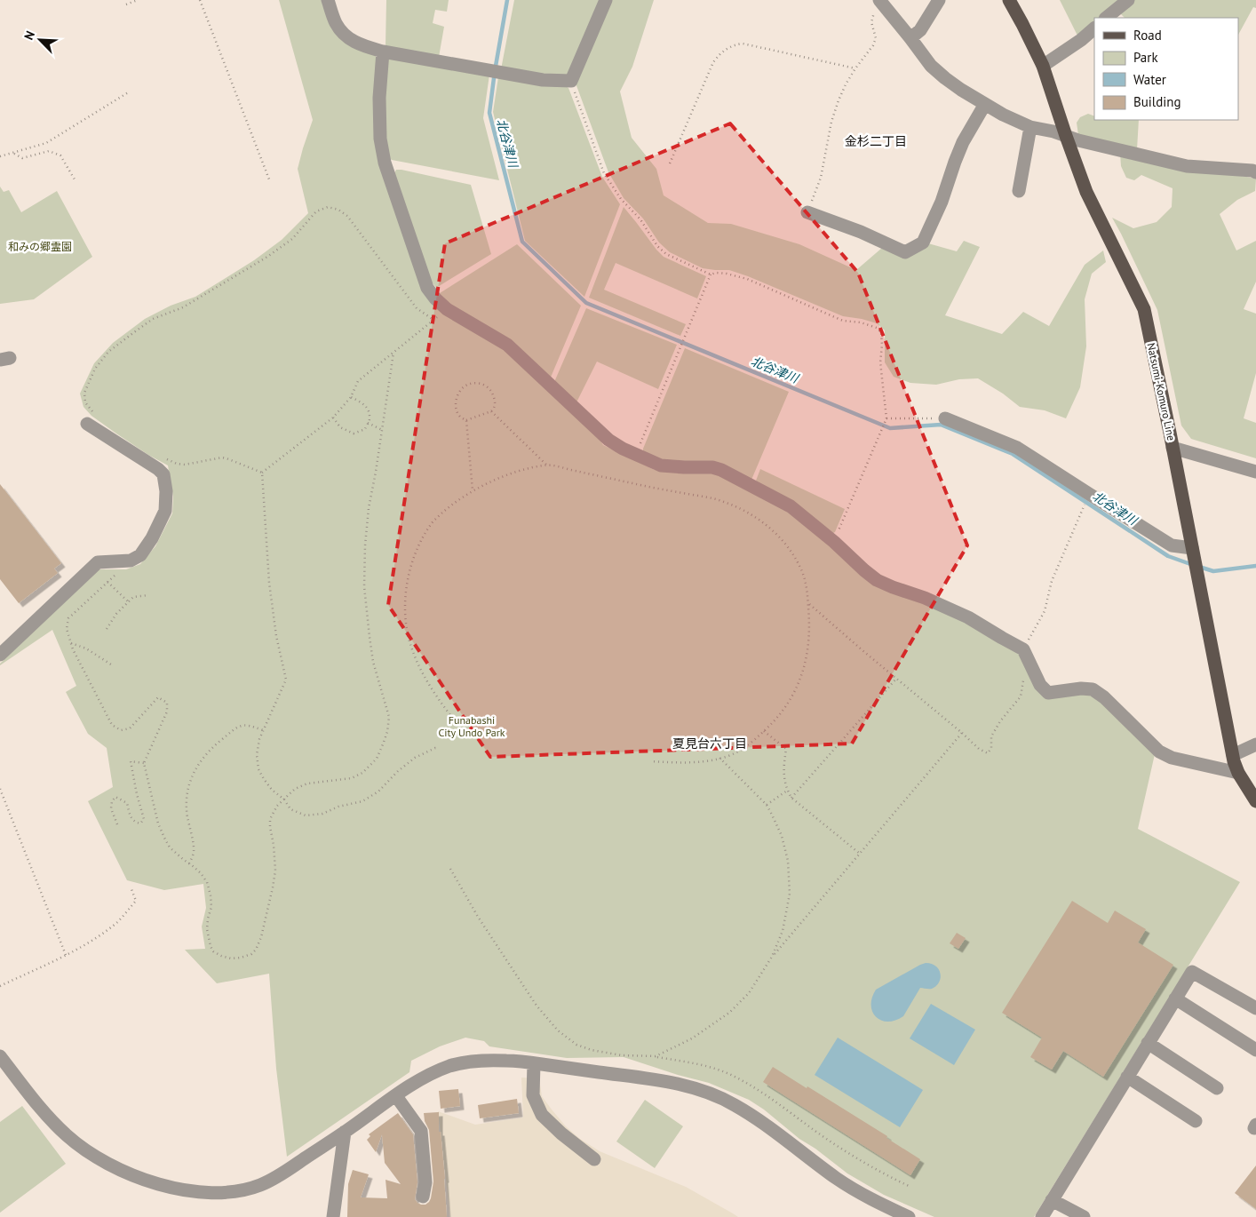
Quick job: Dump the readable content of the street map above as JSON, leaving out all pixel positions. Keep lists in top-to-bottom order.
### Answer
{
  "streets": {
    "main road": ["Natsumi-Komuro Line"]
  },
  "districts": ["金杉二丁目", "夏見台六丁目"],
  "water": ["北谷津川"],
  "parks": ["和みの郷霊園", "Funabashi City Undo Park"],
  "legend": [
    "Road",
    "Park",
    "Water",
    "Building"
  ],
  "north": "top left"
}
